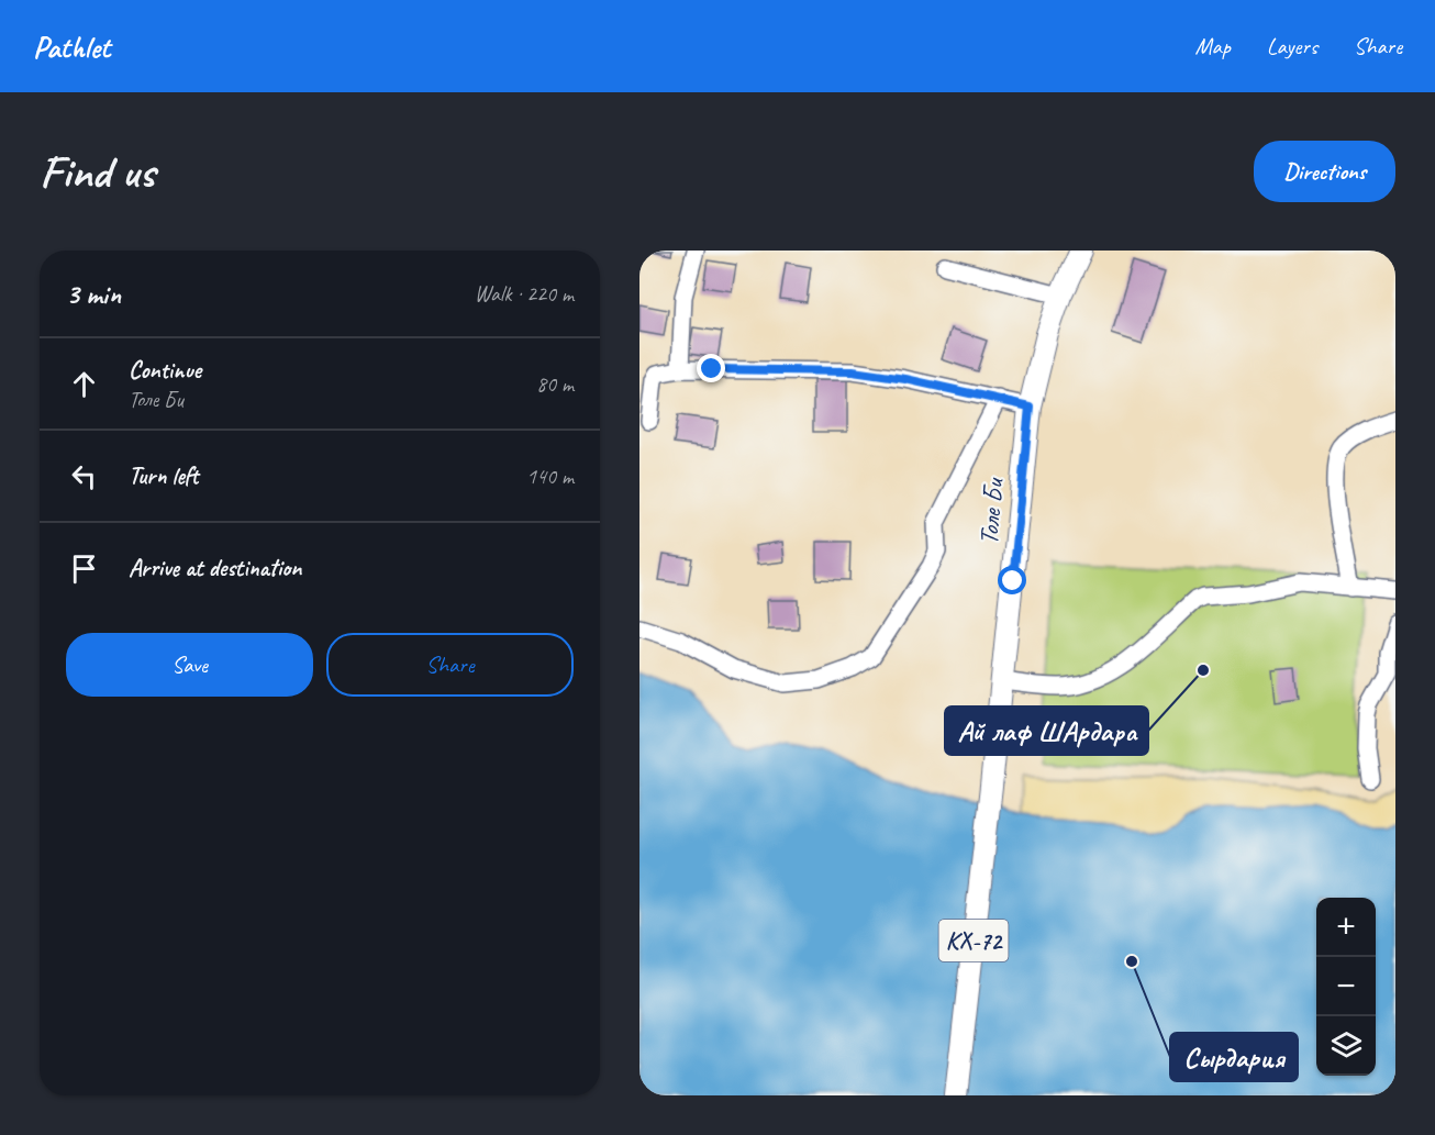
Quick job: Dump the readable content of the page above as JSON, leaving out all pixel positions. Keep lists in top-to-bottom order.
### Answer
{
  "streets": {
    "main road": ["Толе Би", "КХ-72"]
  },
  "places": ["Ай лаф ШАрдара", "Сырдария"],
  "page": {
    "header": "Pathlet",
    "nav": ["Map", "Layers", "Share"],
    "buttons": [
      "Directions",
      ["Save", "Share"]
    ],
    "title": "Find us",
    "heading": ["3 min", "Walk · 220 m"],
    "list": [
      ["Continue", "Толе Би", "80 m"],
      ["Turn left", "140 m"],
      "Arrive at destination"
    ],
    "map_buttons": ["+", "−"]
  }
}
